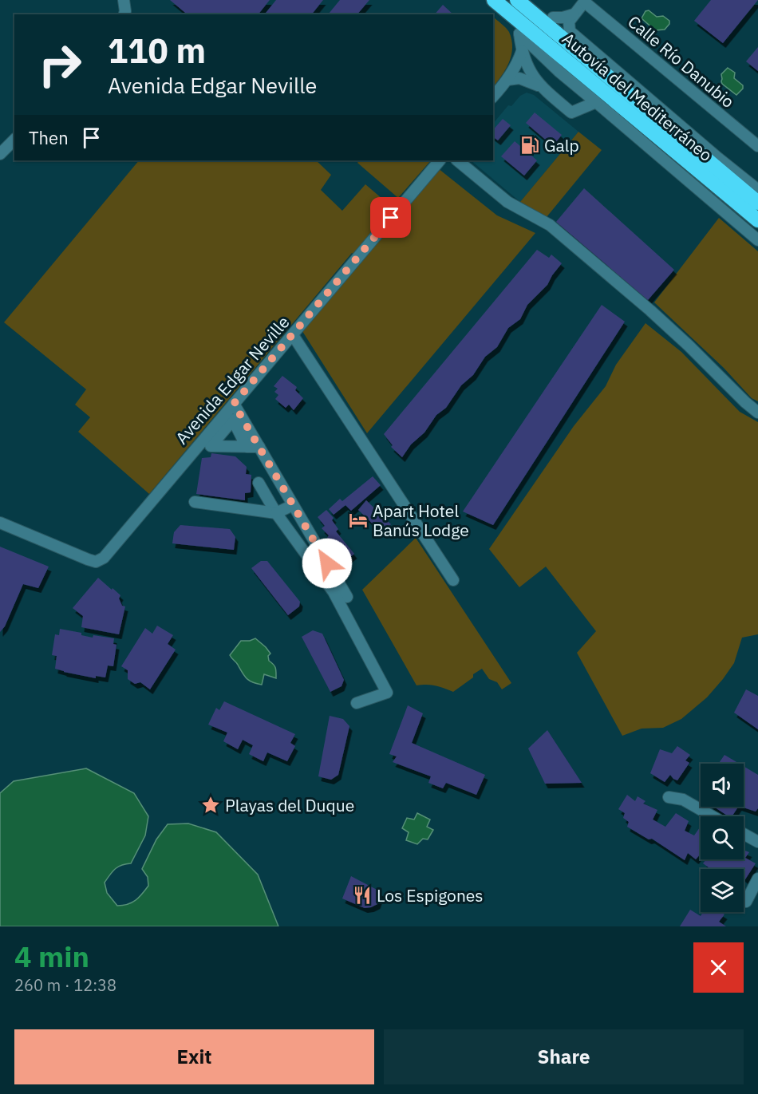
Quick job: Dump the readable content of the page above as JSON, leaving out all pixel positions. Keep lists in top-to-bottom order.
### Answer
{
  "streets": {
    "highway": ["Autovía del Mediterráneo"],
    "street": ["Calle Río Danubio", "Avenida Edgar Neville"]
  },
  "places": {
    "fuel station": ["Galp"],
    "hotel": ["Apart Hotel Banús Lodge"],
    "place": ["Playas del Duque"],
    "restaurant": ["Los Espigones"]
  },
  "page": {
    "turn": ["110 m", "Avenida Edgar Neville"],
    "then": "Then",
    "heading": ["4 min", "260 m · 12:38"],
    "buttons": ["Exit", "Share"]
  }
}
